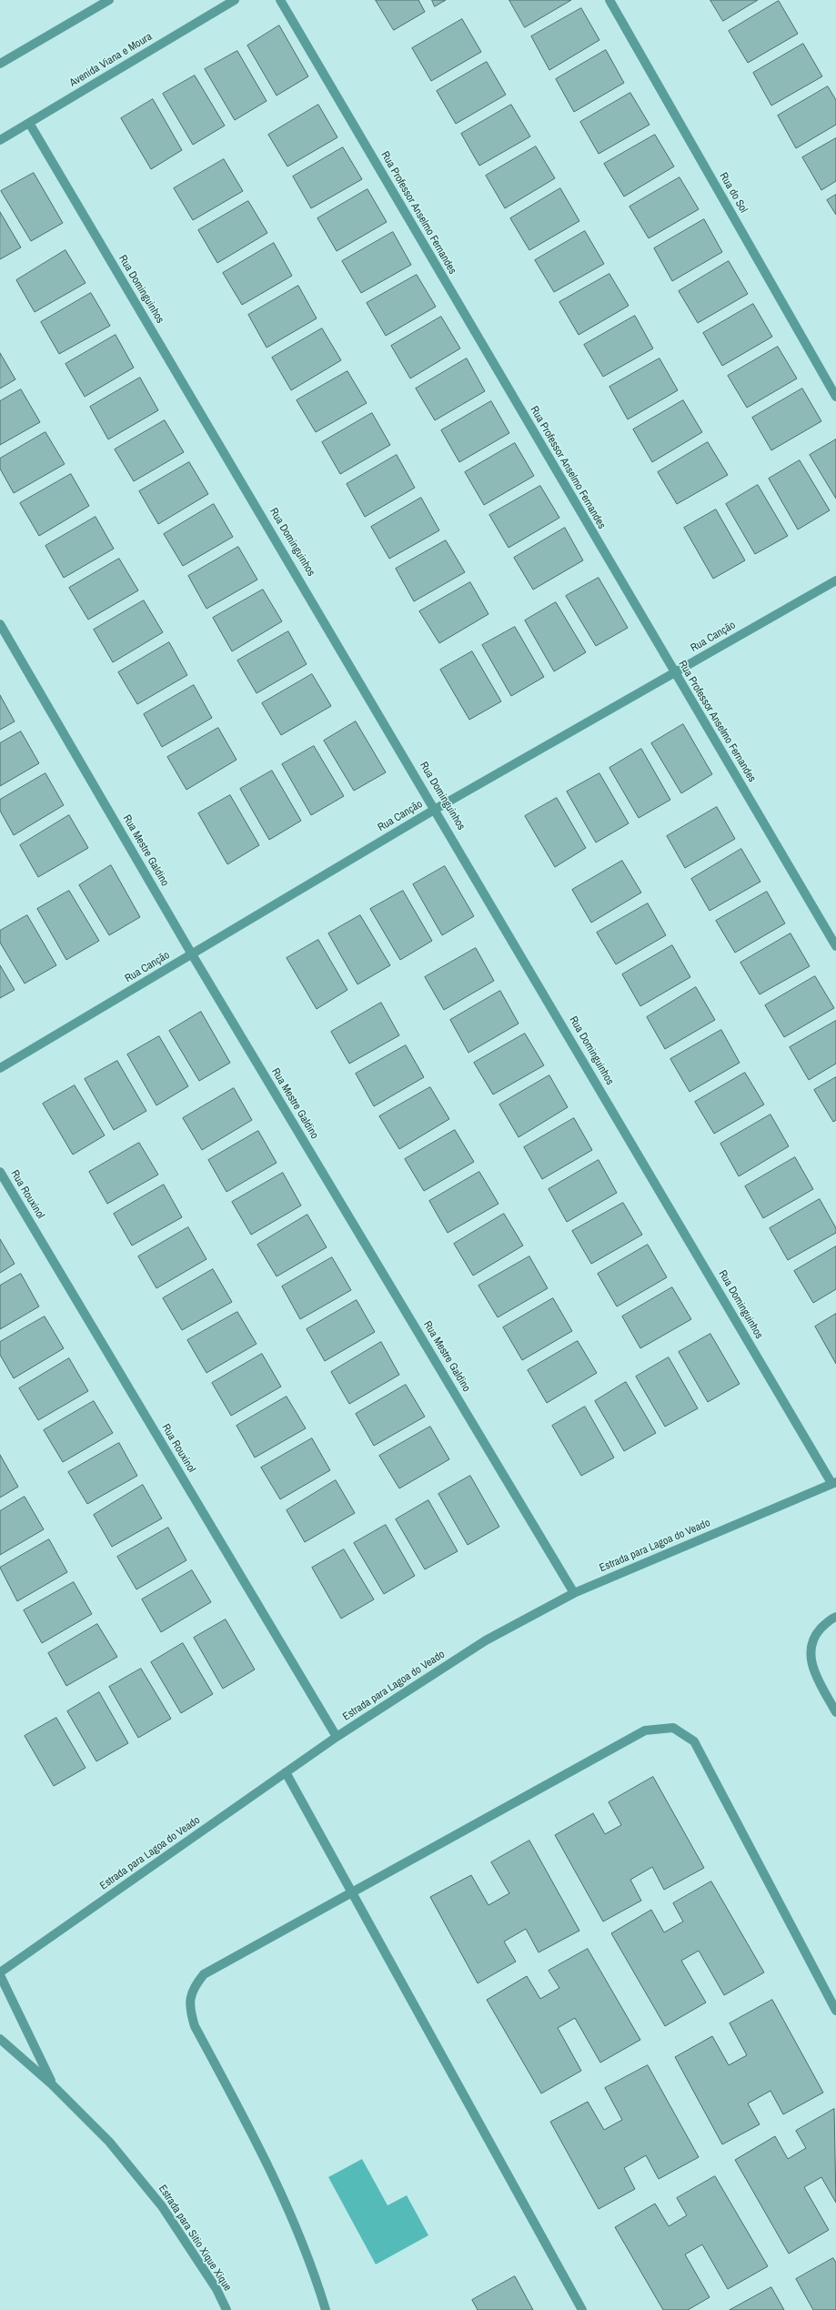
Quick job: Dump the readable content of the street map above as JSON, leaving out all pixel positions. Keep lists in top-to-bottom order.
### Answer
{
  "streets": {
    "street": [
      "Avenida Viana e Moura",
      "Rua do Sol",
      "Rua Professor Anselmo Fernandes",
      "Rua Dominguinhos",
      "Rua Canção",
      "Rua Mestre Galdino",
      "Rua Rouxinol",
      "Estrada para Lagoa do Veado",
      "Estrada para Sitio Xique Xique"
    ]
  },
  "crossings": [
    ["Avenida Viana e Moura", "Rua Dominguinhos"],
    ["Rua Professor Anselmo Fernandes", "Rua Canção"],
    ["Rua Dominguinhos", "Rua Canção"],
    ["Rua Dominguinhos", "Estrada para Lagoa do Veado"],
    ["Rua Canção", "Rua Mestre Galdino"],
    ["Rua Mestre Galdino", "Estrada para Lagoa do Veado"],
    ["Rua Rouxinol", "Estrada para Lagoa do Veado"]
  ]
}
